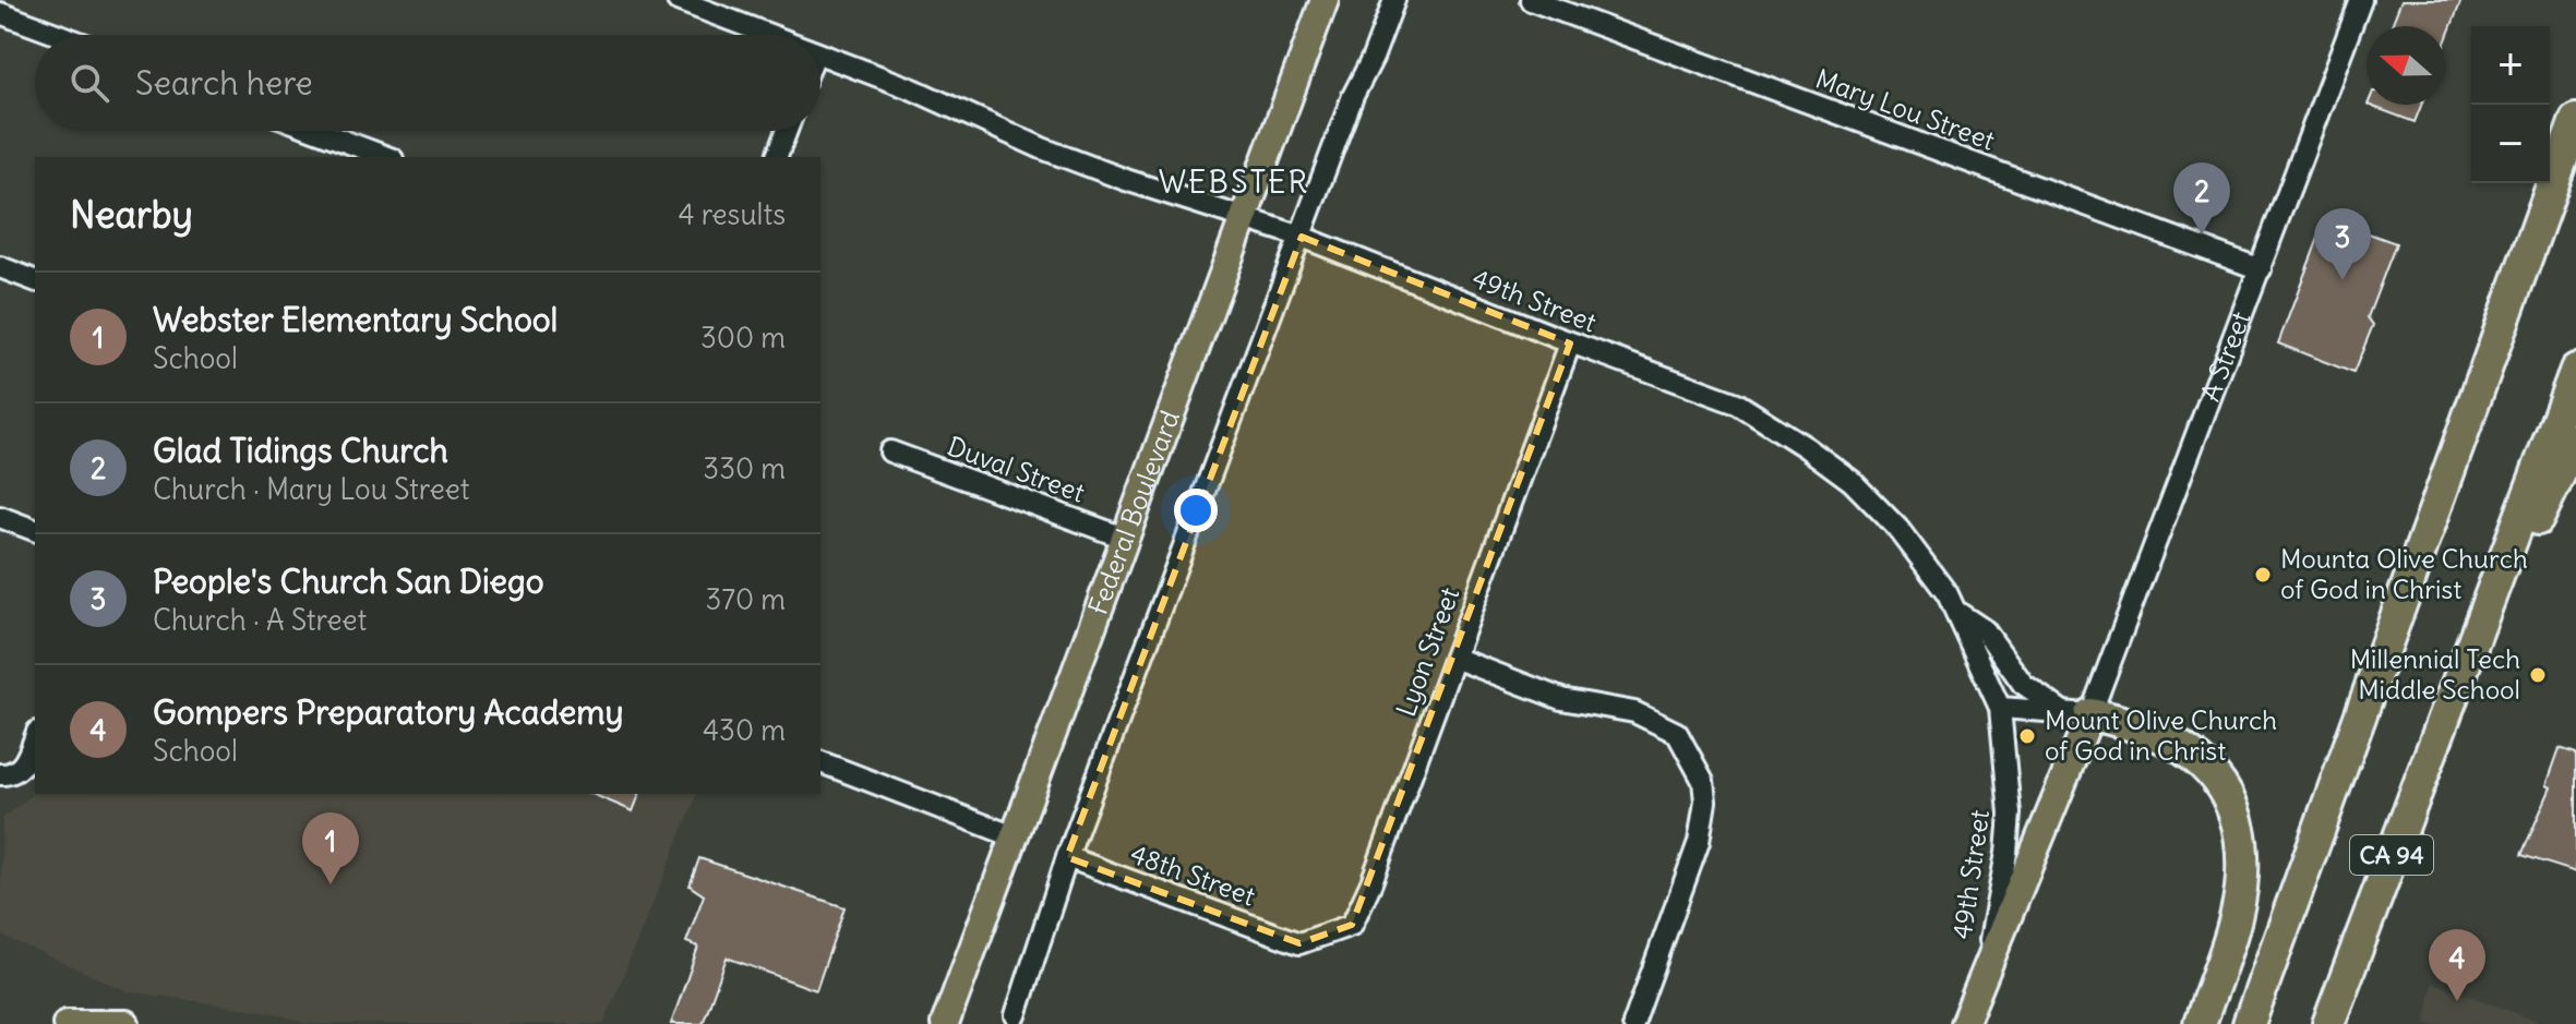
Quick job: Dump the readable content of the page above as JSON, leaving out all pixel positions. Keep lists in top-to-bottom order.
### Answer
{
  "streets": {
    "highway": ["CA 94"],
    "main road": ["A Street", "Federal Boulevard"],
    "street": [
      "Mary Lou Street",
      "49th Street",
      "Duval Street",
      "Lyon Street",
      "48th Street"
    ]
  },
  "crossings": [
    ["Mary Lou Street", "A Street"],
    ["49th Street", "A Street"],
    ["49th Street", "Federal Boulevard"],
    ["49th Street", "Lyon Street"],
    ["Duval Street", "Federal Boulevard"],
    ["Lyon Street", "48th Street"]
  ],
  "districts": ["WEBSTER"],
  "places": ["Mounta Olive Church of God in Christ", "Millennial Tech Middle School", "Mount Olive Church of God in Christ"],
  "north": "left",
  "page": {
    "map_buttons": ["+", "−"],
    "search": "Search here",
    "heading": ["Nearby", "4 results"],
    "pins": [
      "2",
      "3",
      "1",
      "4"
    ],
    "list": [
      {
        "mark": "1",
        "name": "Webster Elementary School",
        "note": "School",
        "value": "300 m"
      },
      {
        "mark": "2",
        "name": "Glad Tidings Church",
        "note": "Church · Mary Lou Street",
        "value": "330 m"
      },
      {
        "mark": "3",
        "name": "People's Church San Diego",
        "note": "Church · A Street",
        "value": "370 m"
      },
      {
        "mark": "4",
        "name": "Gompers Preparatory Academy",
        "note": "School",
        "value": "430 m"
      }
    ]
  }
}
